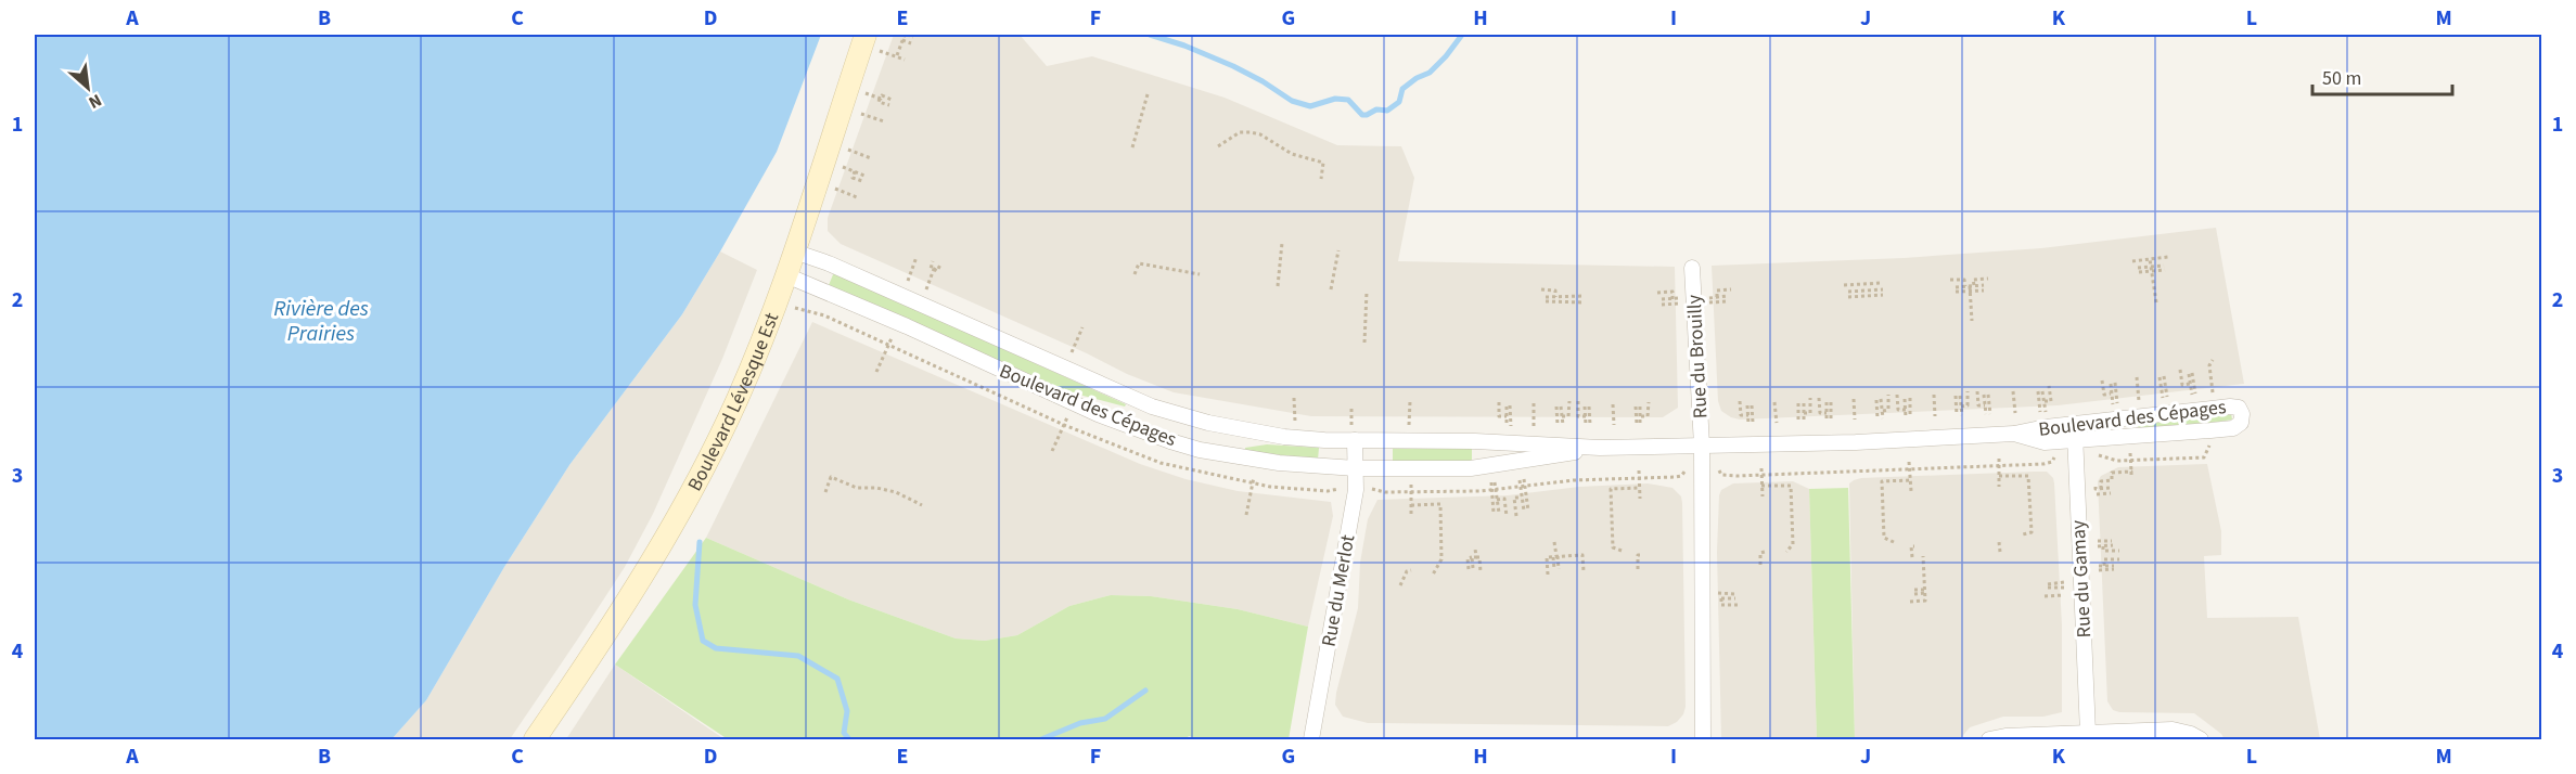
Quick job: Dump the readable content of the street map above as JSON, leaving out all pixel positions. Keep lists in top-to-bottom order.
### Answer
{
  "streets": {
    "street": [
      "Rue du Brouilly",
      "Boulevard Lévesque Est",
      "Boulevard des Cépages",
      "Rue du Gamay",
      "Rue du Merlot"
    ]
  },
  "crossings": [
    ["Rue du Brouilly", "Boulevard des Cépages"],
    ["Boulevard Lévesque Est", "Boulevard des Cépages"],
    ["Boulevard des Cépages", "Rue du Gamay"],
    ["Boulevard des Cépages", "Rue du Merlot"]
  ],
  "water": ["Rivière des Prairies"],
  "scale_bar": "50 m",
  "north": "bottom right",
  "grid": {
    "columns": [
      "A",
      "B",
      "C",
      "D",
      "E",
      "F",
      "G",
      "H",
      "I",
      "J",
      "K",
      "L",
      "M"
    ],
    "rows": [
      "1",
      "2",
      "3",
      "4"
    ]
  }
}
